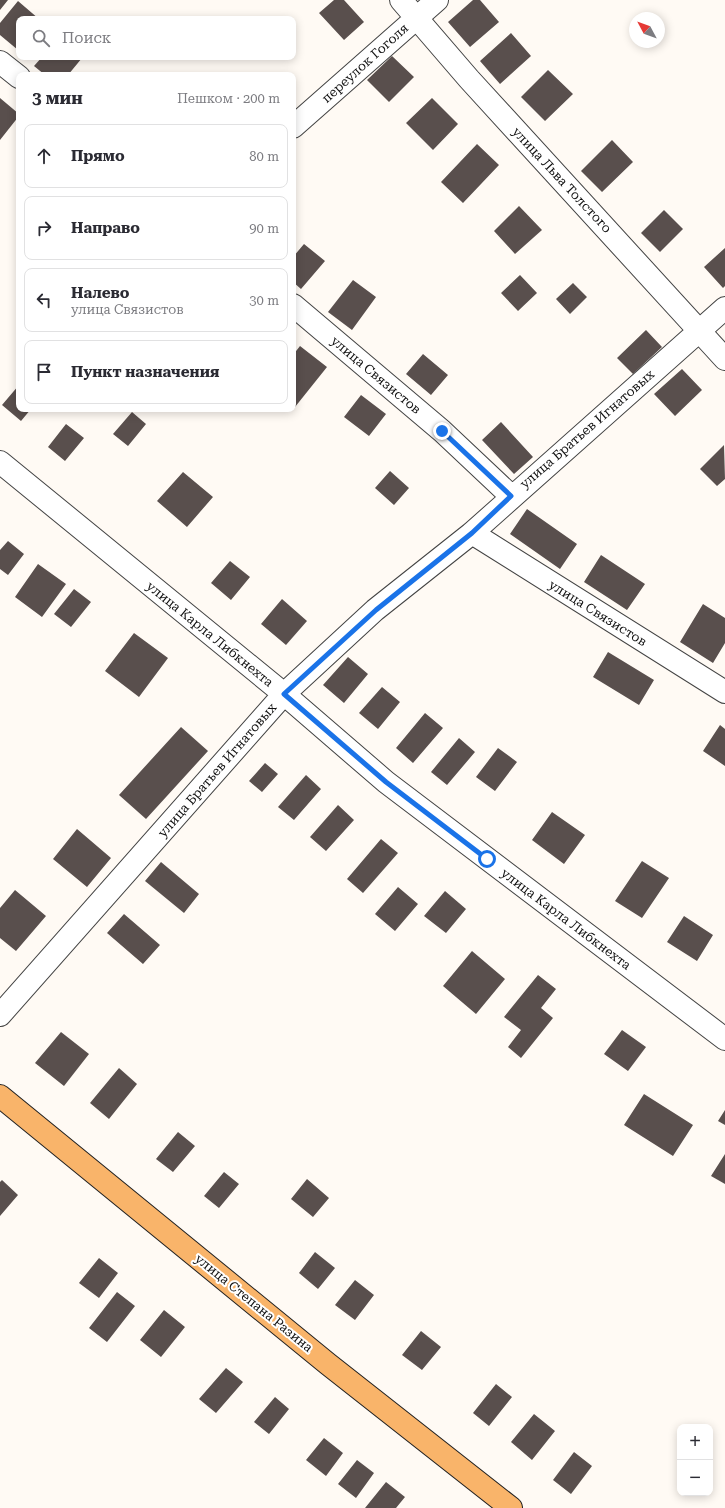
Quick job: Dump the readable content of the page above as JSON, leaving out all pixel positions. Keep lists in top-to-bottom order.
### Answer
{
  "streets": {
    "main road": ["улица Степана Разина"],
    "street": [
      "переулок Гоголя",
      "улица Льва Толстого",
      "улица Связистов",
      "улица Братьев Игнатовых",
      "улица Карла Либкнехта"
    ]
  },
  "crossings": [
    ["переулок Гоголя", "улица Льва Толстого"],
    ["улица Льва Толстого", "улица Братьев Игнатовых"],
    ["улица Связистов", "улица Братьев Игнатовых"],
    ["улица Братьев Игнатовых", "улица Карла Либкнехта"]
  ],
  "north": "top left",
  "page": {
    "search": "Поиск",
    "heading": ["3 мин", "Пешком · 200 m"],
    "list": [
      ["Прямо", "80 m"],
      ["Направо", "90 m"],
      ["Налево", "улица Связистов", "30 m"],
      "Пункт назначения"
    ],
    "map_buttons": ["+", "−"]
  }
}
